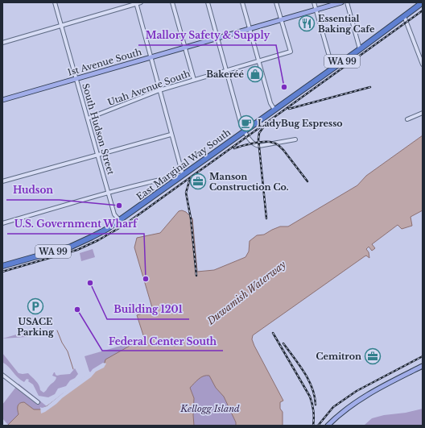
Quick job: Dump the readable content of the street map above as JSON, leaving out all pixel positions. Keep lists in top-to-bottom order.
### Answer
{
  "streets": {
    "highway": ["WA 99", "East Marginal Way South"],
    "main road": ["1st Avenue South"],
    "street": ["Utah Avenue South", "South Hudson Street"]
  },
  "crossings": [
    ["1st Avenue South", "Utah Avenue South"],
    ["1st Avenue South", "South Hudson Street"],
    ["Utah Avenue South", "South Hudson Street"],
    ["South Hudson Street", "East Marginal Way South"]
  ],
  "water": ["Duwamish Waterway"],
  "parks": ["Kellogg Island"],
  "places": {
    "restaurant": ["Essential Baking Cafe"],
    "shop": ["Bakeréé"],
    "other": [
      "Mallory Safety & Supply",
      "Hudson",
      "U.S. Government Wharf",
      "Building 1201",
      "Federal Center South"
    ],
    "cafe": ["LadyBug Espresso"],
    "office": ["Manson Construction Co.", "Cemitron"],
    "parking": ["USACE Parking"]
  }
}
